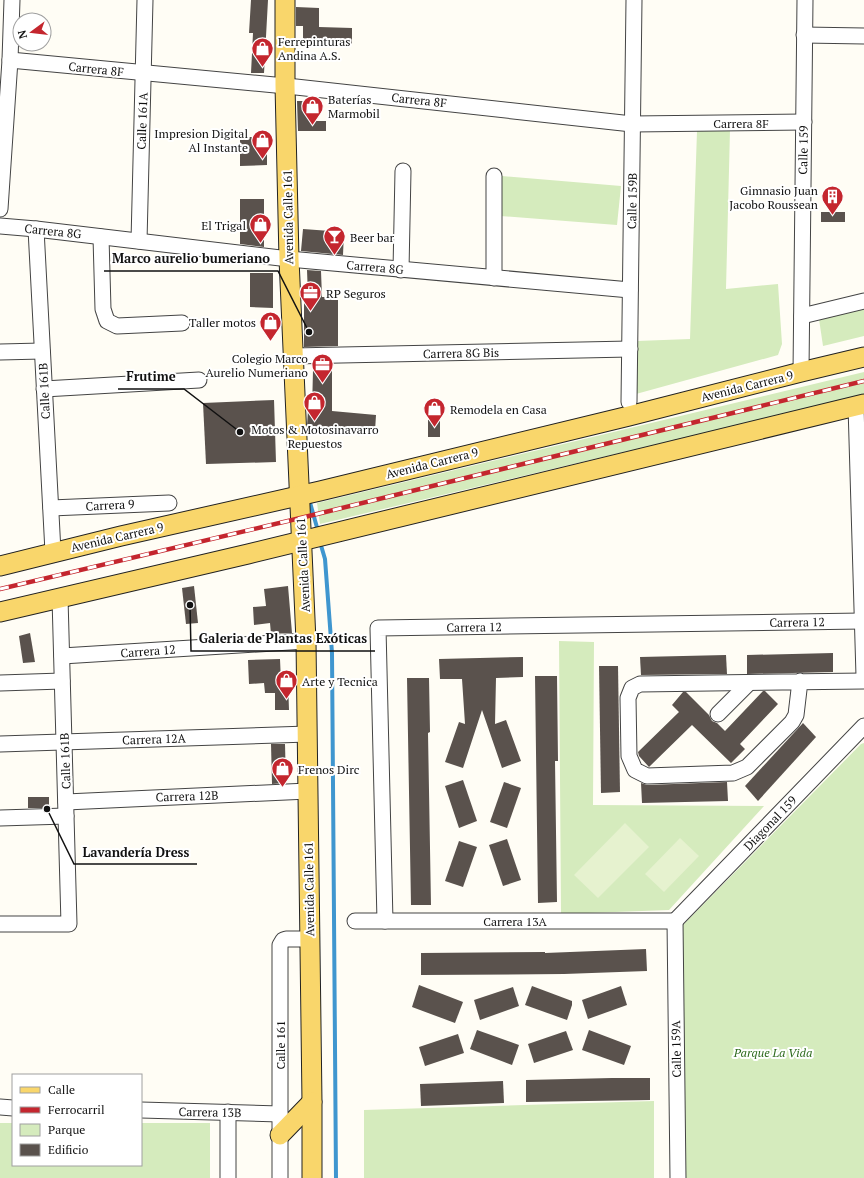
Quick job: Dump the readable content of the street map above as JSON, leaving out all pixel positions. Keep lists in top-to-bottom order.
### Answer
{
  "streets": {
    "main road": ["Avenida Calle 161", "Avenida Carrera 9"],
    "street": [
      "Carrera 8F",
      "Calle 161A",
      "Calle 159",
      "Calle 159B",
      "Carrera 8G",
      "Carrera 8G Bis",
      "Calle 161B",
      "Carrera 9",
      "Carrera 12",
      "Carrera 12A",
      "Carrera 12B",
      "Diagonal 159",
      "Carrera 13A",
      "Calle 161",
      "Calle 159A",
      "Carrera 13B"
    ]
  },
  "crossings": [
    ["Carrera 8F", "Calle 161A"],
    ["Carrera 8F", "Calle 159"],
    ["Carrera 8F", "Calle 159B"],
    ["Carrera 8F", "Avenida Calle 161"],
    ["Calle 161A", "Carrera 8G"],
    ["Calle 159", "Avenida Carrera 9"],
    ["Calle 159B", "Carrera 8G"],
    ["Calle 159B", "Carrera 8G Bis"],
    ["Avenida Calle 161", "Carrera 8G"],
    ["Avenida Calle 161", "Carrera 8G Bis"],
    ["Avenida Calle 161", "Avenida Carrera 9"],
    ["Avenida Calle 161", "Carrera 12"],
    ["Avenida Calle 161", "Carrera 12A"],
    ["Avenida Calle 161", "Carrera 12B"],
    ["Avenida Calle 161", "Calle 161"],
    ["Carrera 8G", "Calle 161B"],
    ["Avenida Carrera 9", "Calle 161B"],
    ["Calle 161B", "Carrera 9"],
    ["Calle 161B", "Carrera 12"],
    ["Calle 161B", "Carrera 12A"],
    ["Calle 161B", "Carrera 12B"],
    ["Carrera 12", "Carrera 13A"],
    ["Diagonal 159", "Carrera 13A"],
    ["Diagonal 159", "Calle 159A"],
    ["Carrera 13A", "Calle 159A"],
    ["Calle 161", "Carrera 13B"]
  ],
  "parks": ["Parque La Vida"],
  "places": {
    "shop": [
      "Ferrepinturas Andina A.S.",
      "Baterías Marmobil",
      "Impresion Digital Al Instante",
      "El Trigal",
      "Taller motos",
      "Motos & Motosinavarro Repuestos",
      "Remodela en Casa",
      "Arte y Tecnica",
      "Frenos Dirc"
    ],
    "building": ["Gimnasio Juan Jacobo Roussean"],
    "bar": ["Beer bar"],
    "office": ["RP Seguros", "Colegio Marco Aurelio Numeriano"],
    "other": [
      "Marco aurelio bumeriano",
      "Frutime",
      "Galeria de Plantas Exóticas",
      "Lavandería Dress"
    ]
  },
  "legend": [
    "Calle",
    "Ferrocarril",
    "Parque",
    "Edificio"
  ],
  "north": "left"
}
